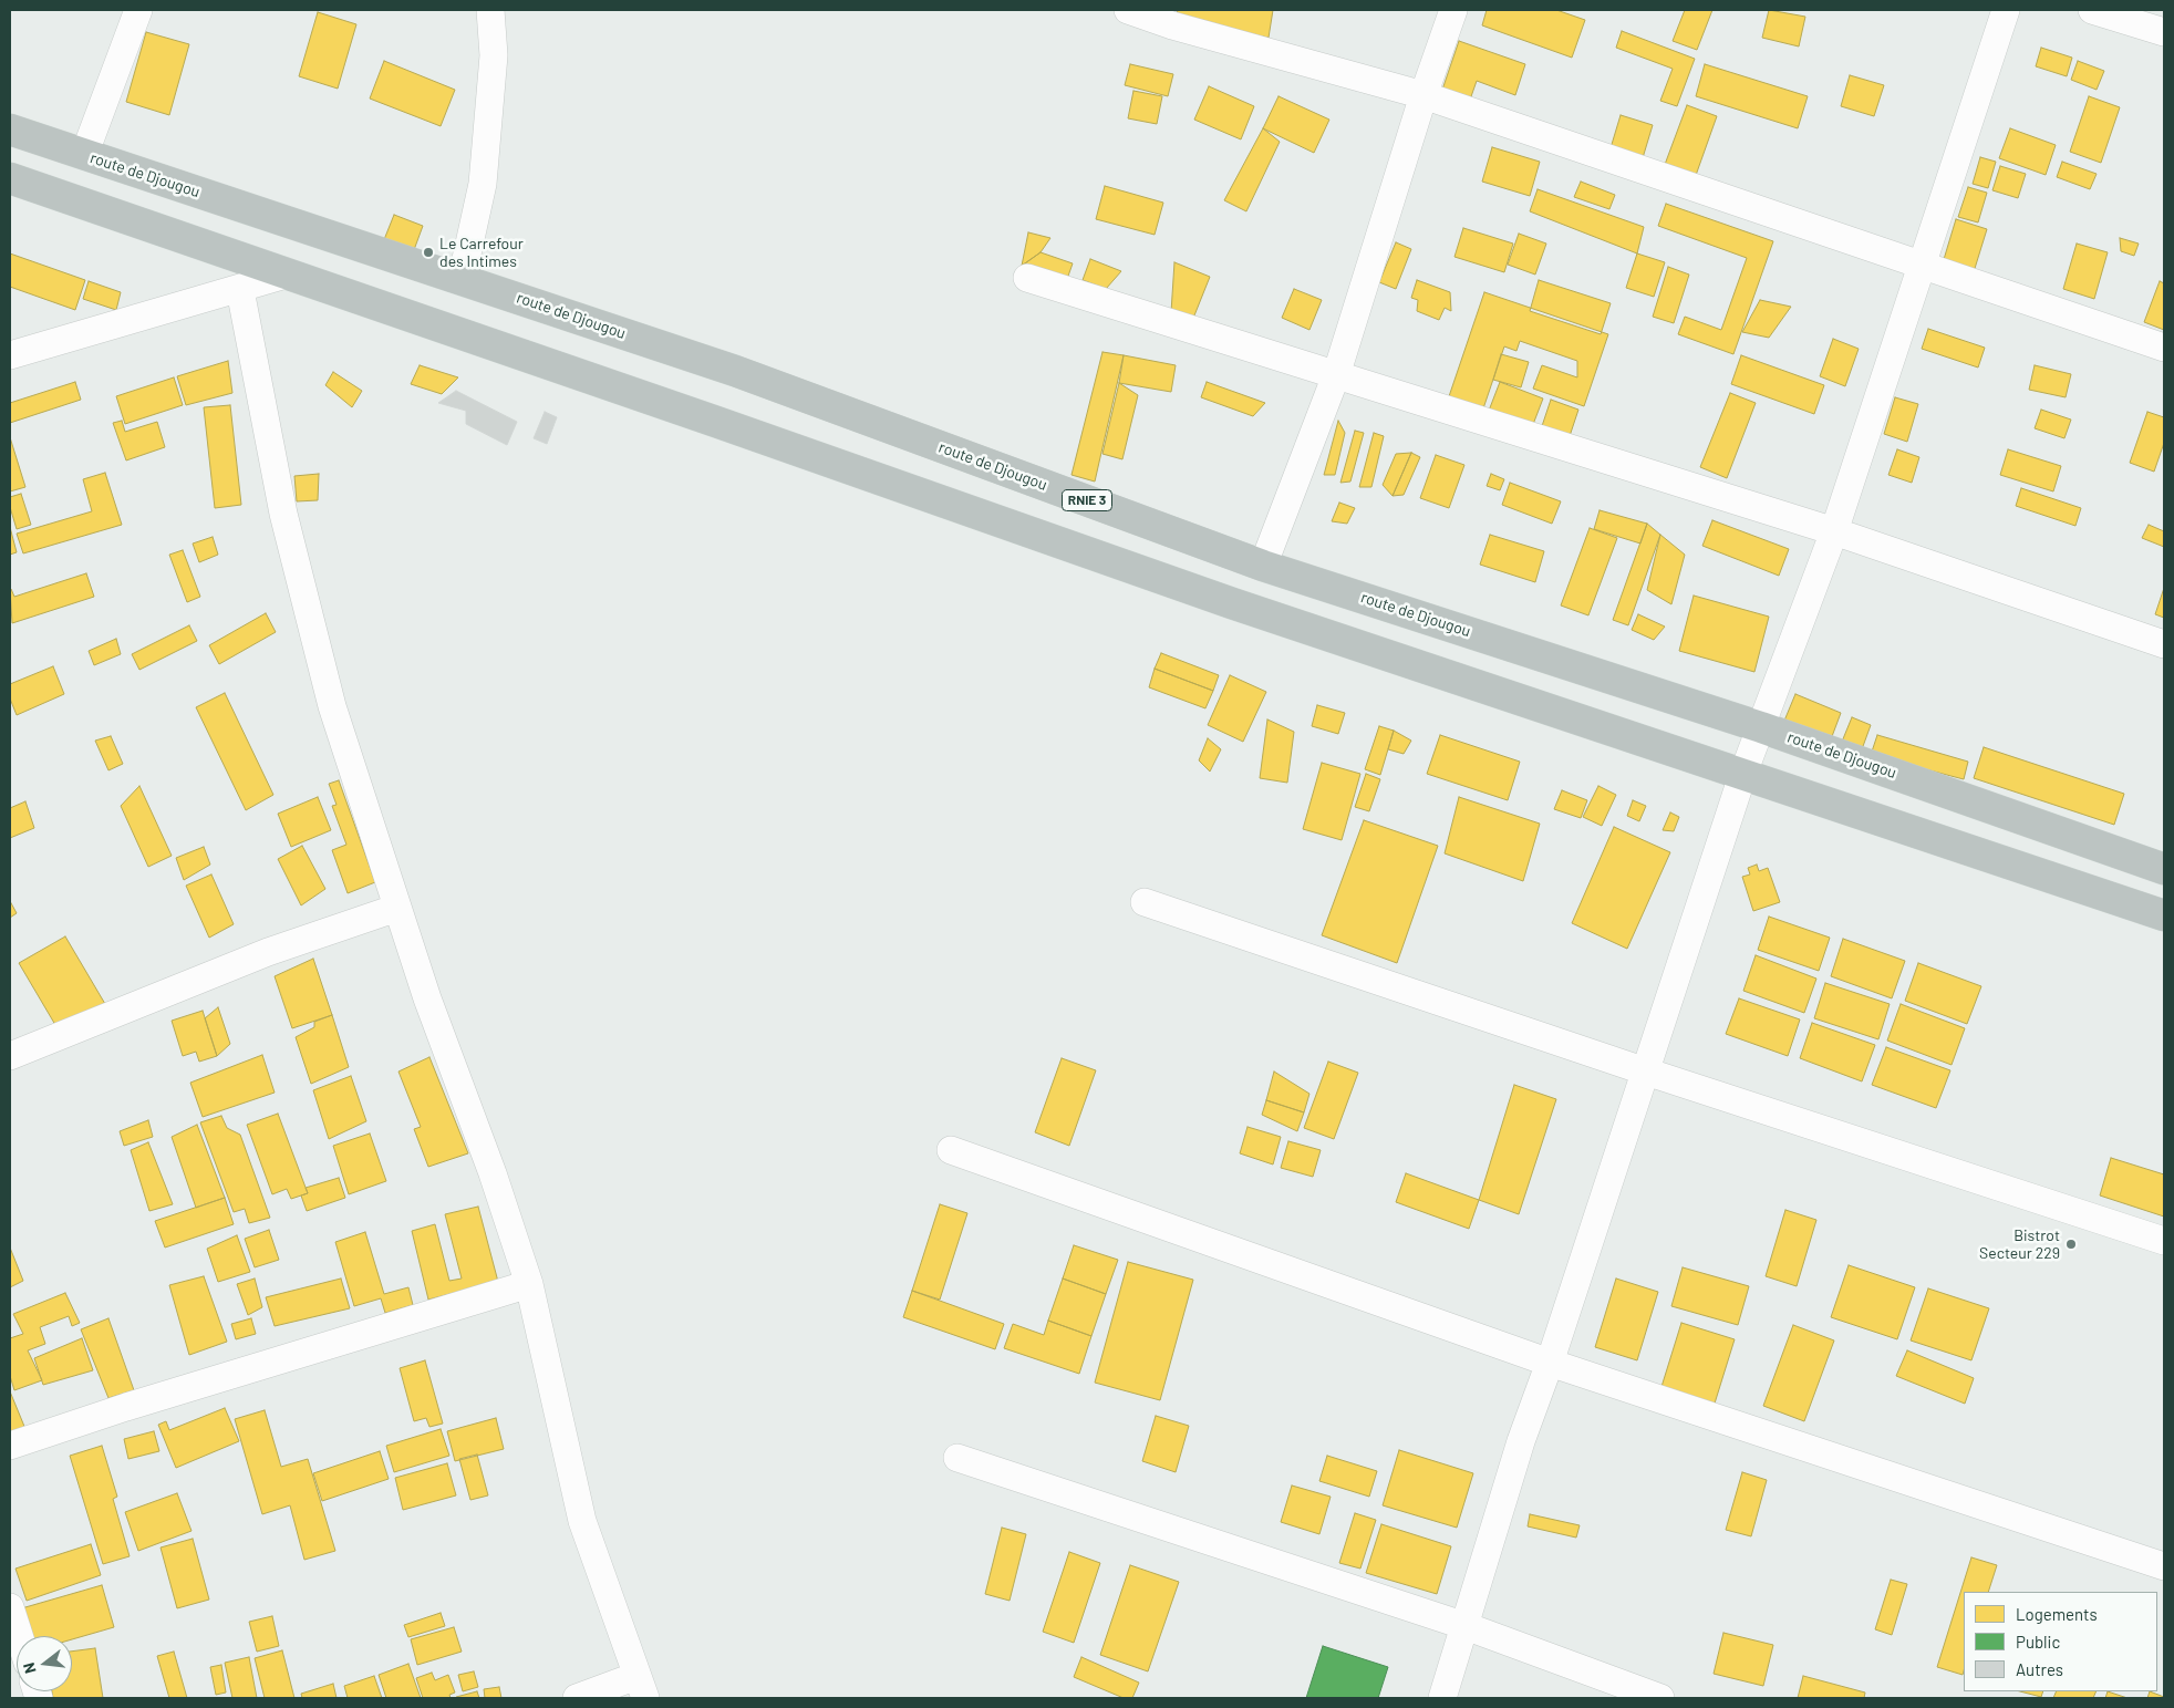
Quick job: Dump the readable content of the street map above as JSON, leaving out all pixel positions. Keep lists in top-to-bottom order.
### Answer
{
  "streets": {
    "highway": ["route de Djougou", "RNIE 3"]
  },
  "places": ["Le Carrefour des Intimes", "Bistrot Secteur 229"],
  "legend": ["Logements", "Public", "Autres"],
  "north": "left"
}
